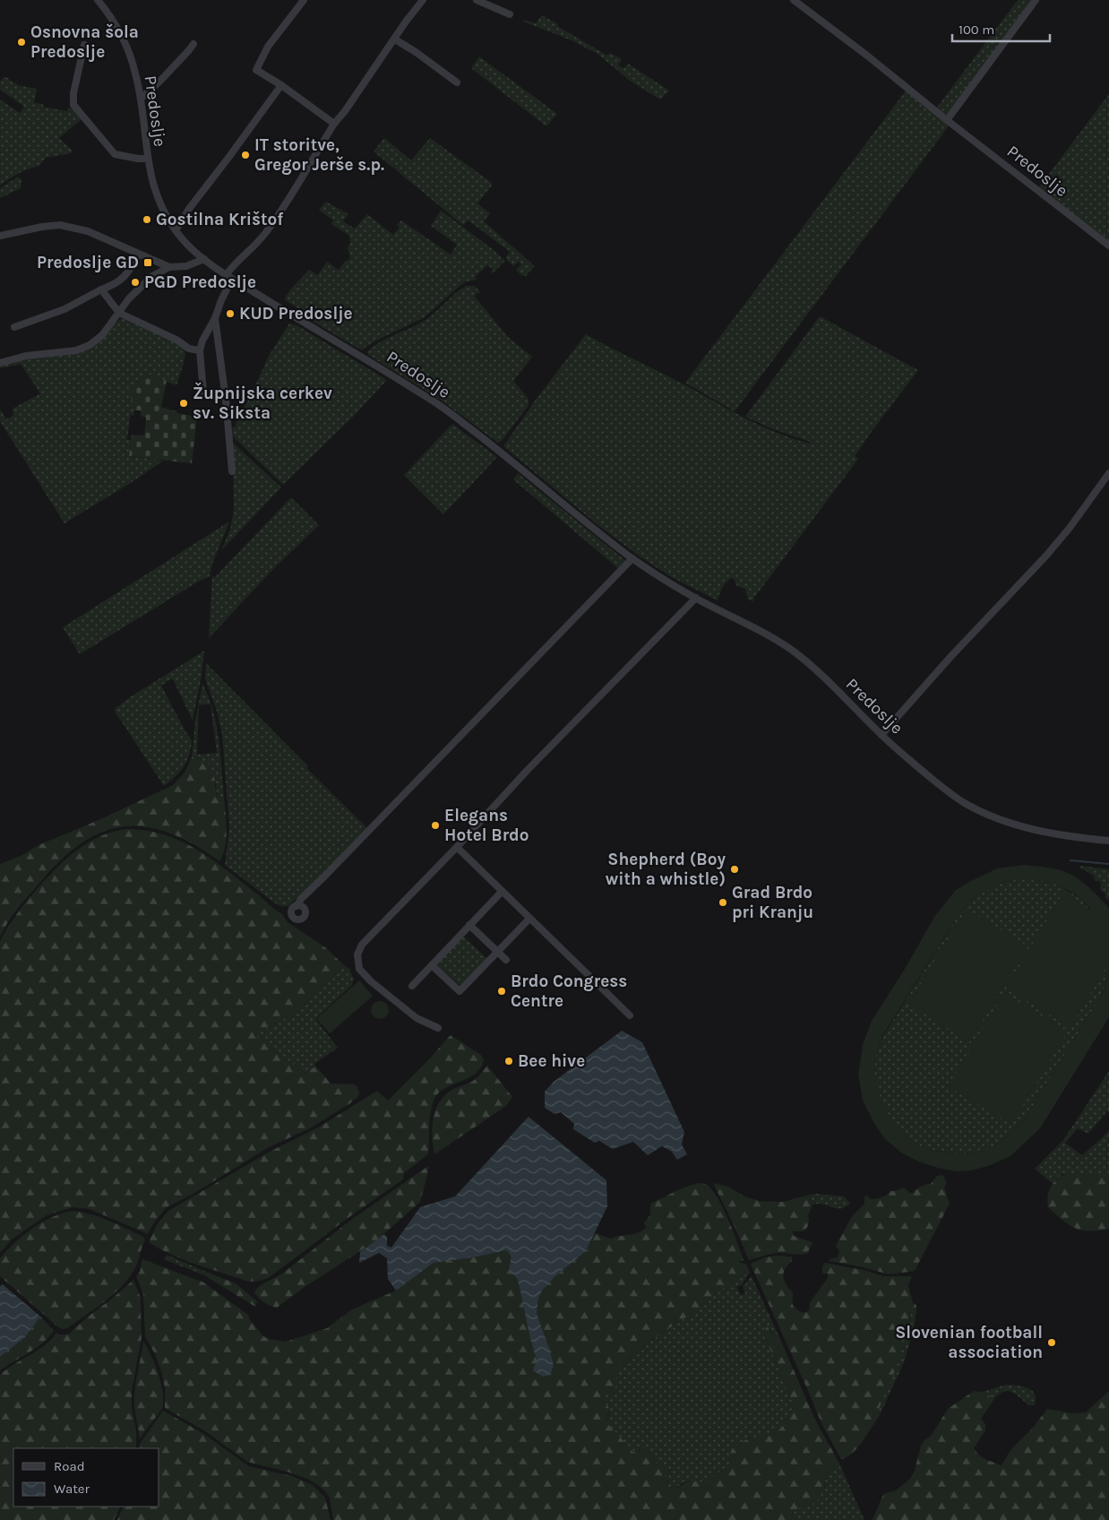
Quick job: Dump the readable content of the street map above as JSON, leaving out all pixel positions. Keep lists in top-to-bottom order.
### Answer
{
  "streets": {
    "street": ["Predoslje"]
  },
  "places": {
    "other": [
      "Osnovna šola Predoslje",
      "IT storitve, Gregor Jerše s.p.",
      "Gostilna Krištof",
      "PGD Predoslje",
      "KUD Predoslje",
      "Župnijska cerkev sv. Siksta",
      "Elegans Hotel Brdo",
      "Shepherd (Boy with a whistle)",
      "Grad Brdo pri Kranju",
      "Brdo Congress Centre",
      "Bee hive",
      "Slovenian football association"
    ],
    "transit": ["Predoslje GD"]
  },
  "legend": ["Road", "Water"],
  "scale_bar": "100 m"
}
